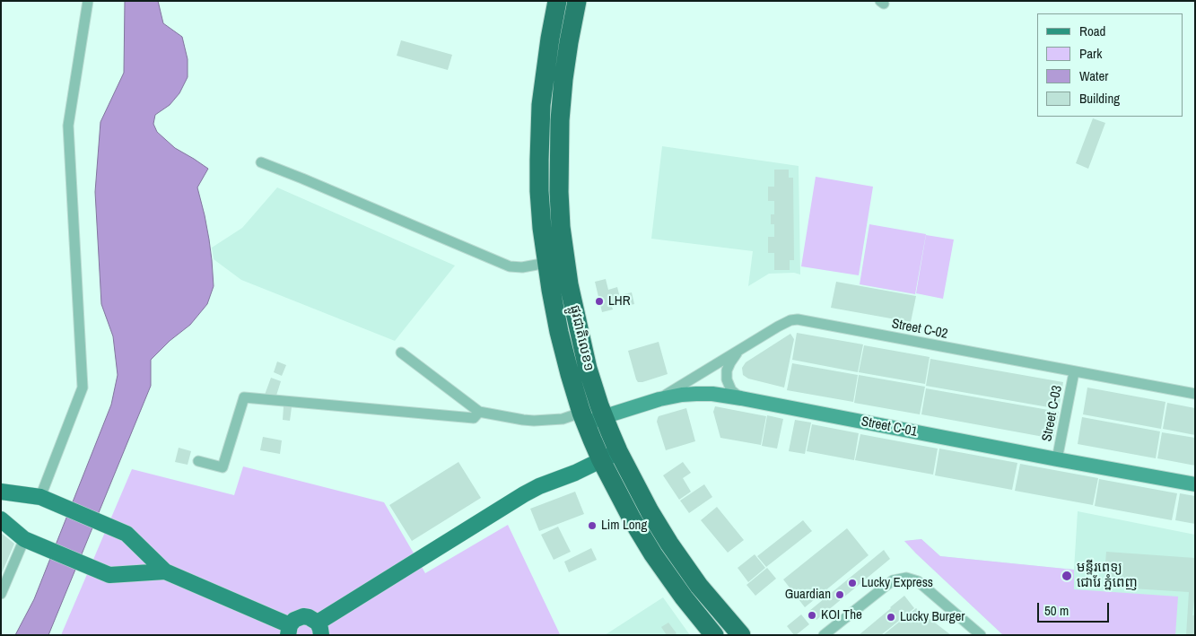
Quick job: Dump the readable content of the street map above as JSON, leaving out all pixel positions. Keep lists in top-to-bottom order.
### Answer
{
  "streets": {
    "highway": ["ផ្លូវជាតិលេខ១"],
    "street": ["Street C-02", "Street C-03", "Street C-01"]
  },
  "crossings": [
    ["Street C-02", "Street C-03"],
    ["Street C-02", "Street C-01"],
    ["ផ្លូវជាតិលេខ១", "Street C-01"],
    ["Street C-03", "Street C-01"]
  ],
  "places": [
    "LHR",
    "Lim Long",
    "មន្ទីរពេទ្យ ជោរែ ភ្នំពេញ",
    "Lucky Express",
    "Guardian",
    "KOI The",
    "Lucky Burger"
  ],
  "legend": [
    "Road",
    "Park",
    "Water",
    "Building"
  ],
  "scale_bar": "50 m"
}
